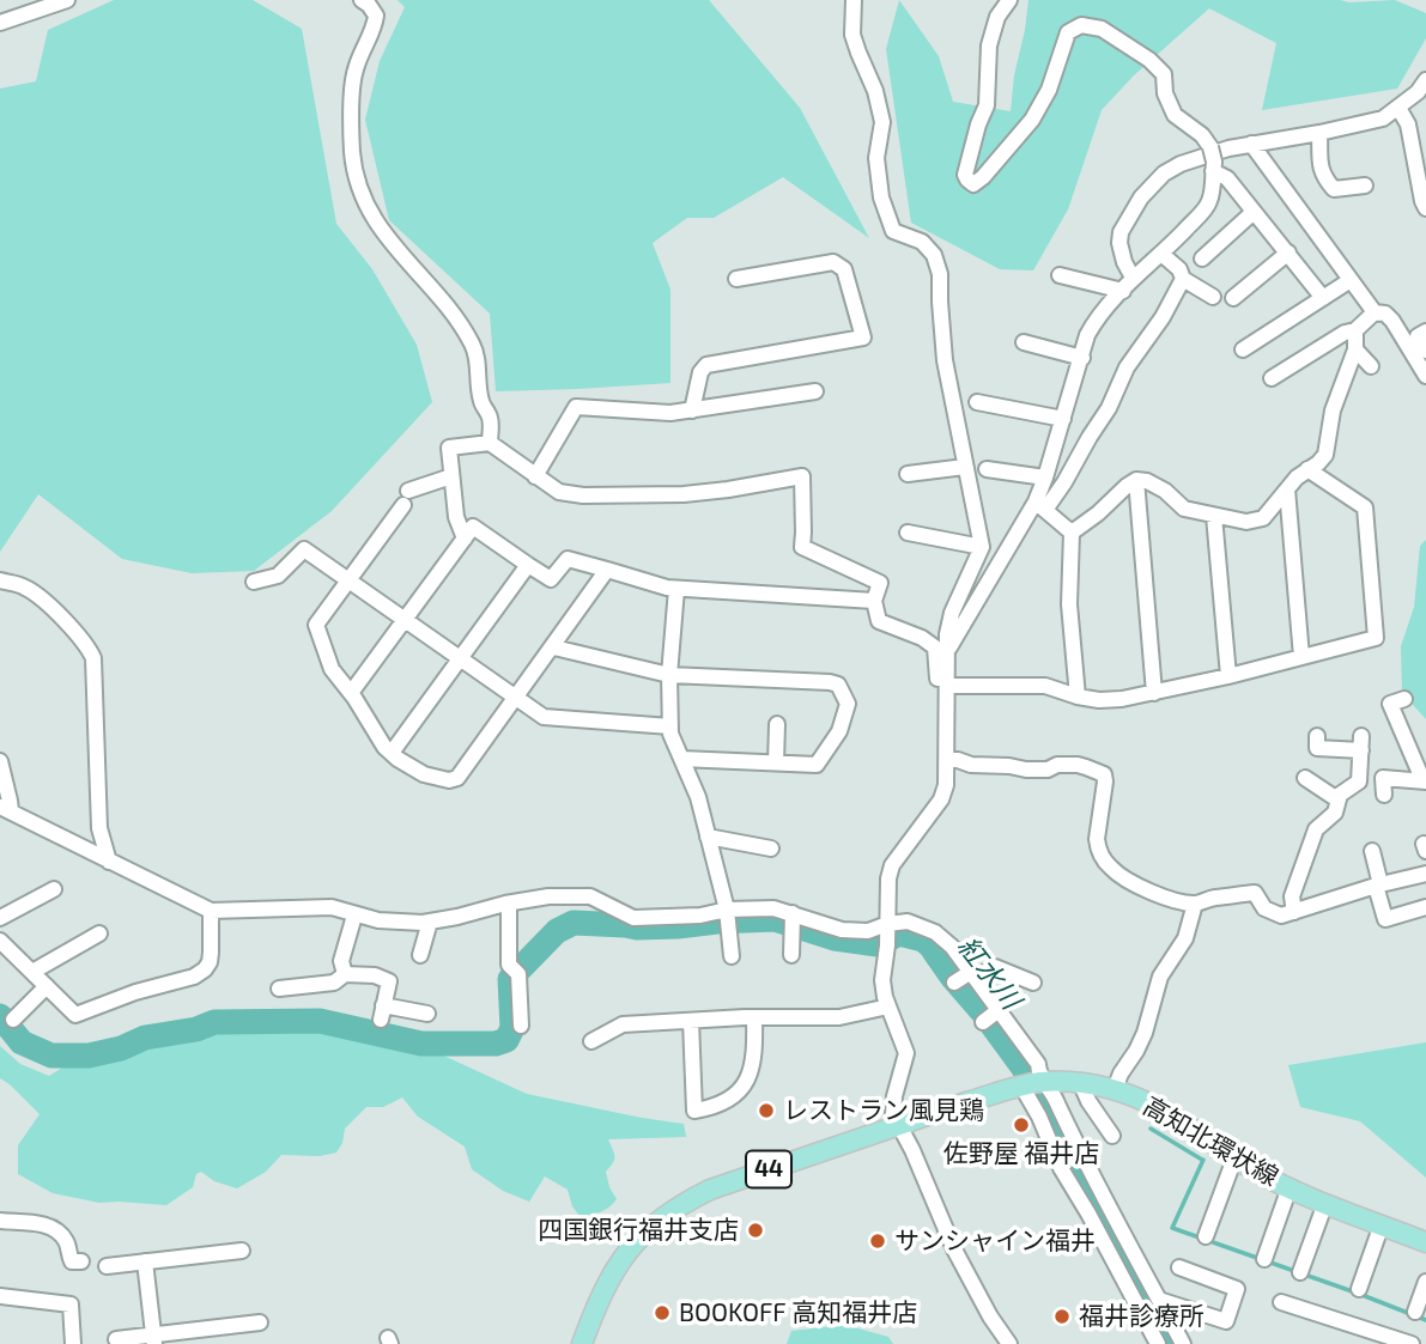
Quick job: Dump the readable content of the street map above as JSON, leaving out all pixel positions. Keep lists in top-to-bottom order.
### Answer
{
  "streets": {
    "main road": ["高知北環状線", "44"]
  },
  "water": ["紅水川"],
  "places": [
    "レストラン風見鶏",
    "佐野屋 福井店",
    "四国銀行福井支店",
    "サンシャイン福井",
    "BOOKOFF 高知福井店",
    "福井診療所"
  ]
}
